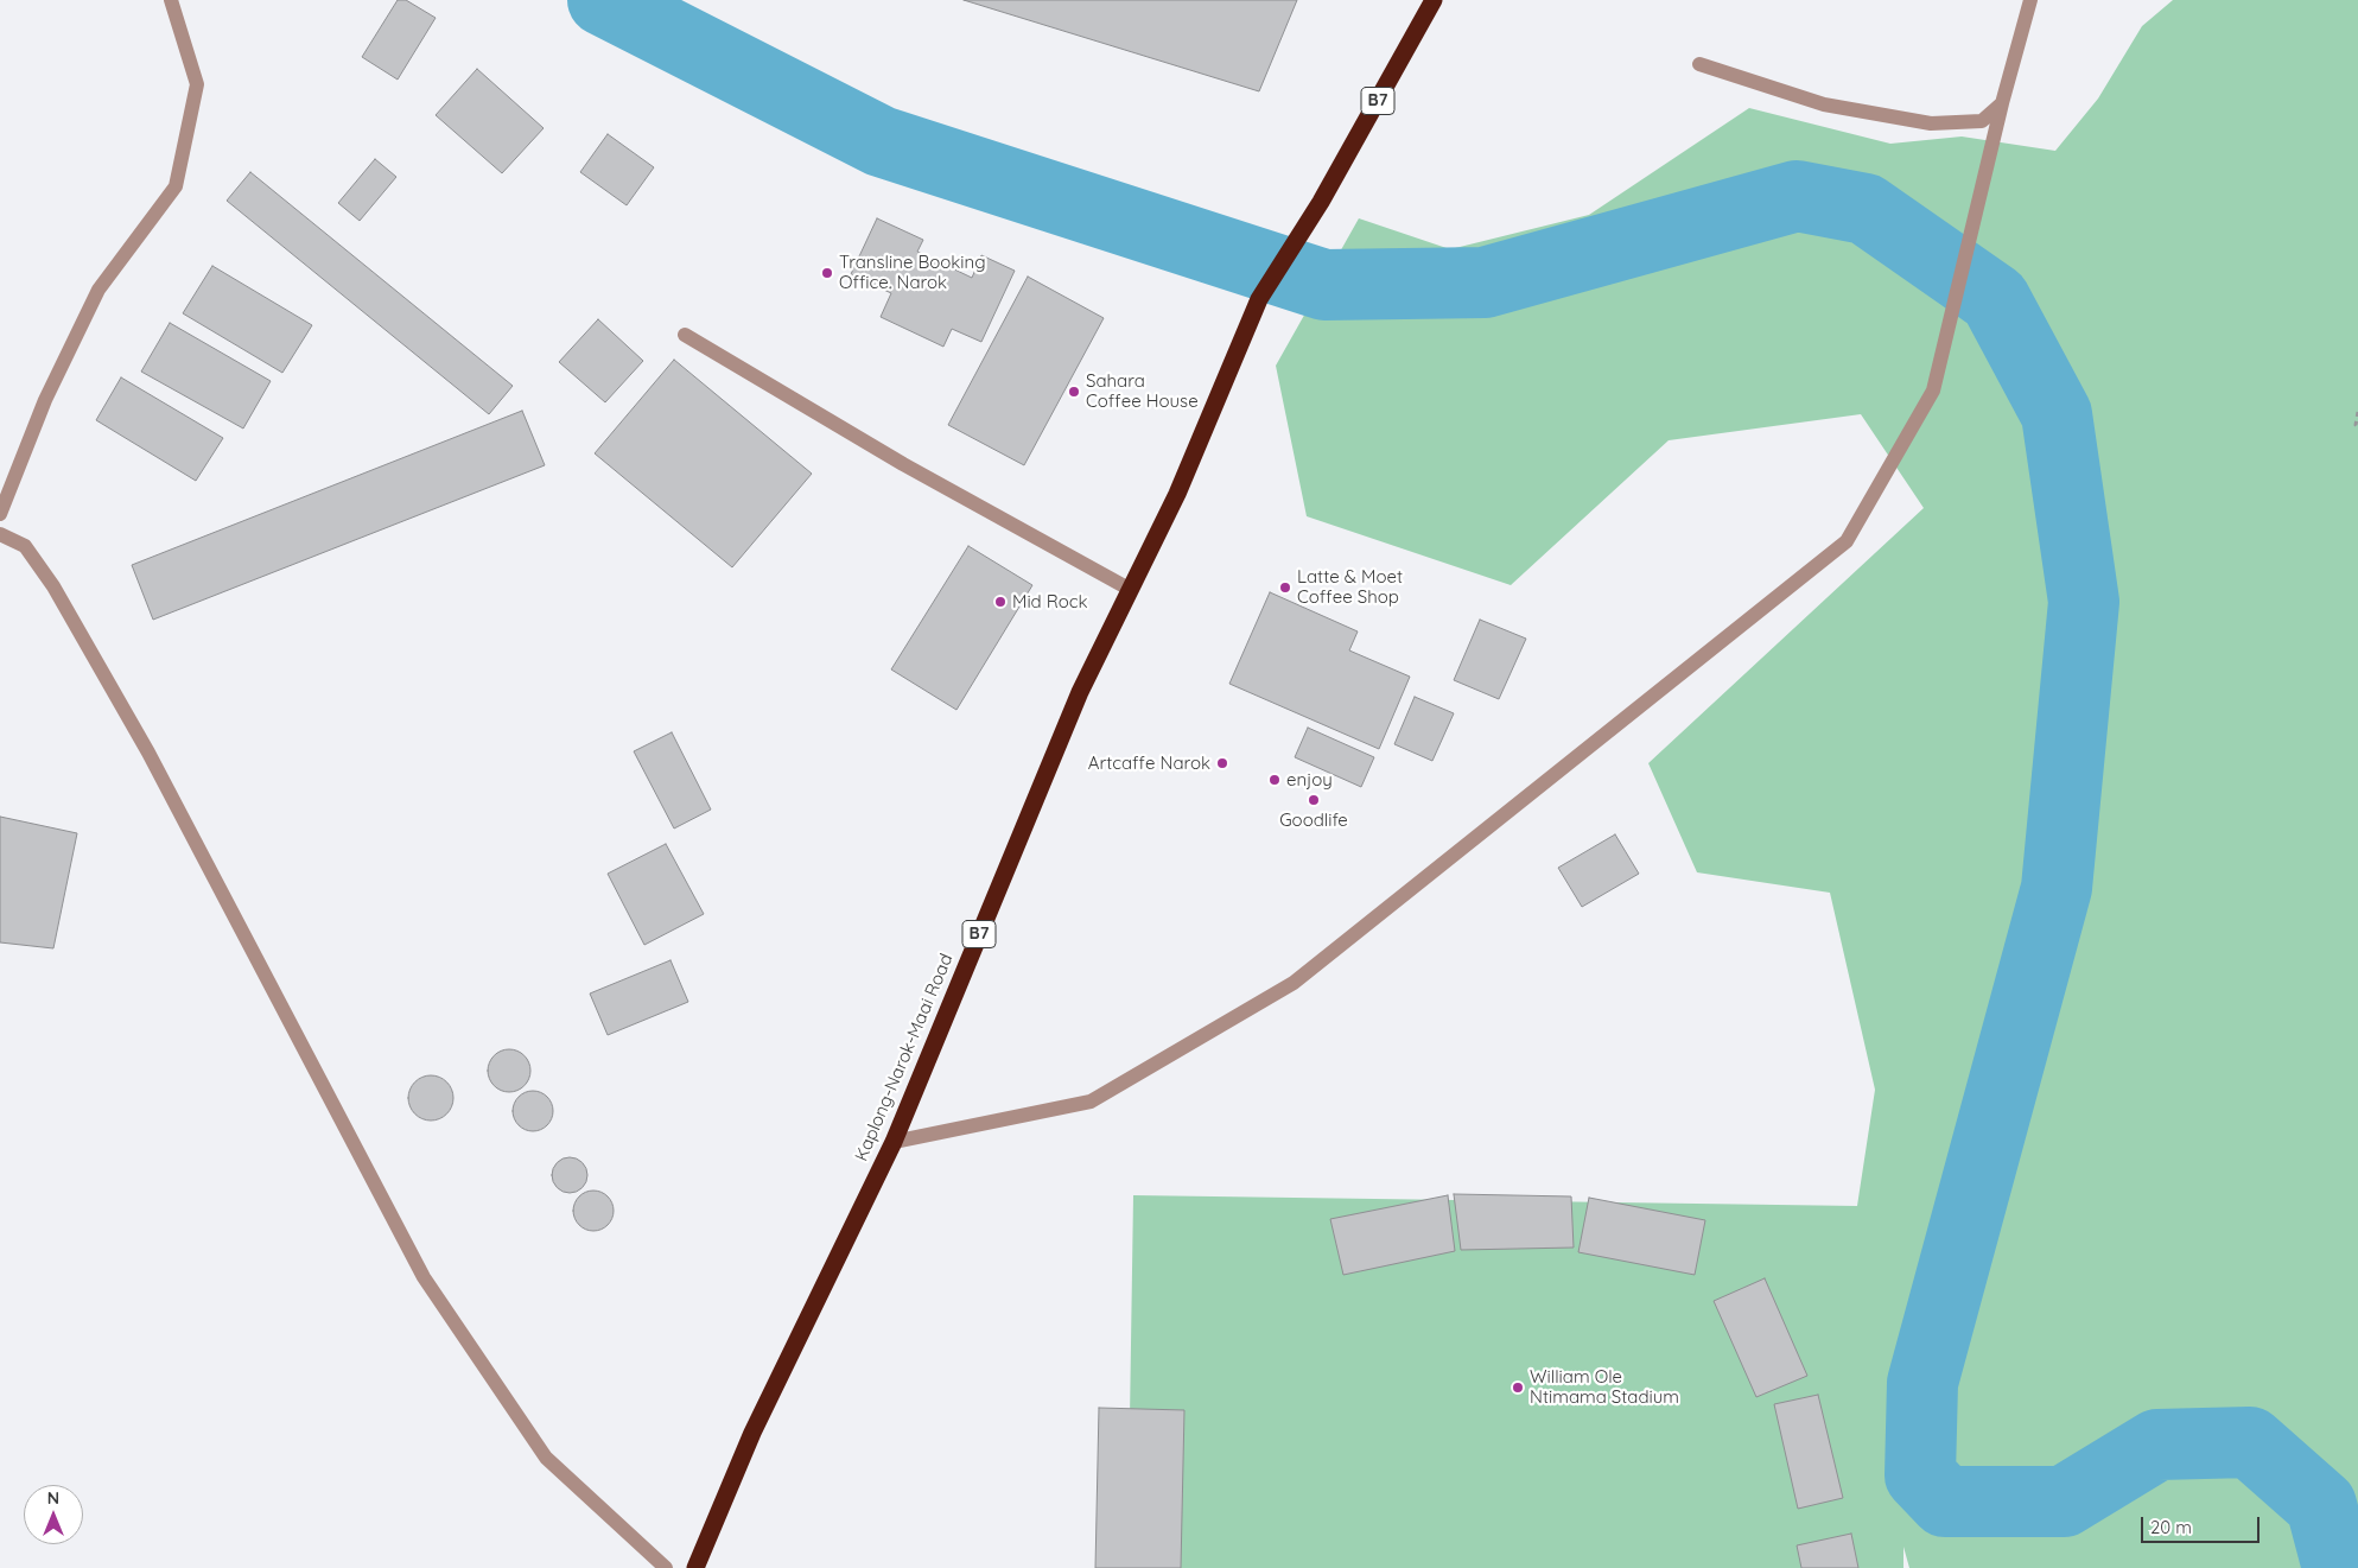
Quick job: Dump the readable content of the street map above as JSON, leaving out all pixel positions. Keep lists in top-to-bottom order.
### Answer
{
  "streets": {
    "highway": ["B7", "Kaplong-Narok-Maai Road"]
  },
  "places": [
    "Transline Booking Office. Narok",
    "Sahara Coffee House",
    "Latte & Moet Coffee Shop",
    "Mid Rock",
    "Artcaffe Narok",
    "enjoy",
    "Goodlife",
    "William Ole Ntimama Stadium"
  ],
  "scale_bar": "20 m",
  "north": "top"
}
